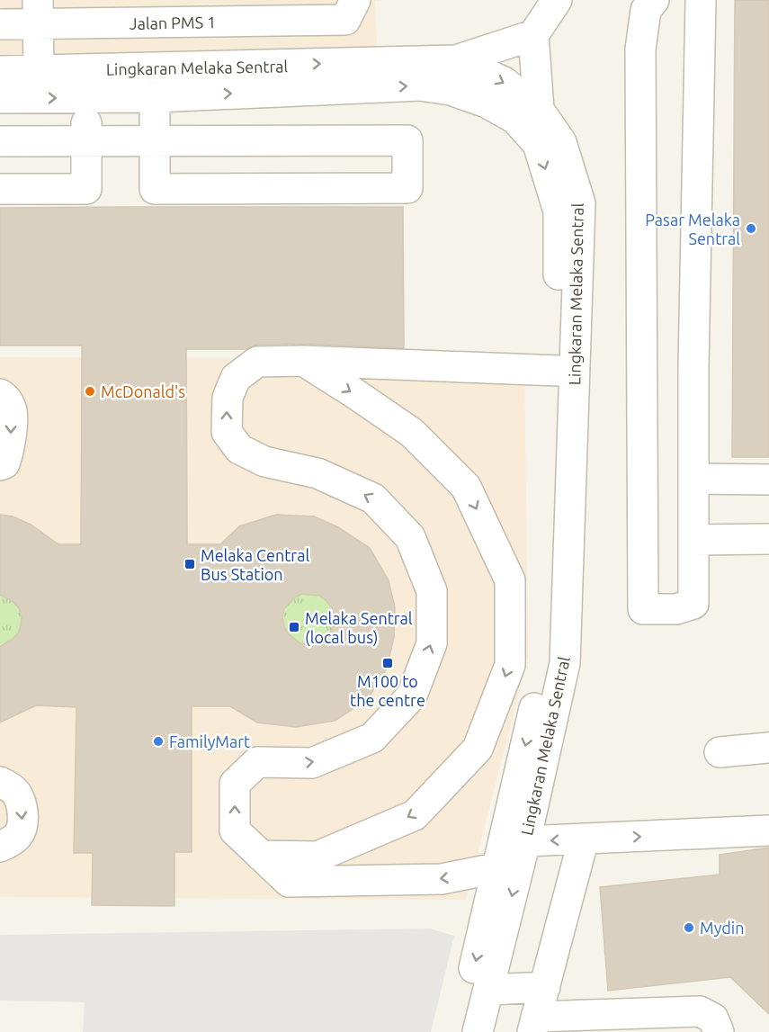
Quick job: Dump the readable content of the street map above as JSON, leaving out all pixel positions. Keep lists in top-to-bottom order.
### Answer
{
  "streets": {
    "street": ["Jalan PMS 1", "Lingkaran Melaka Sentral"]
  },
  "places": {
    "other": [
      "Pasar Melaka Sentral",
      "McDonald's",
      "FamilyMart",
      "Mydin"
    ],
    "transit": ["Melaka Central Bus Station", "Melaka Sentral (local bus)", "M100 to the centre"]
  }
}
